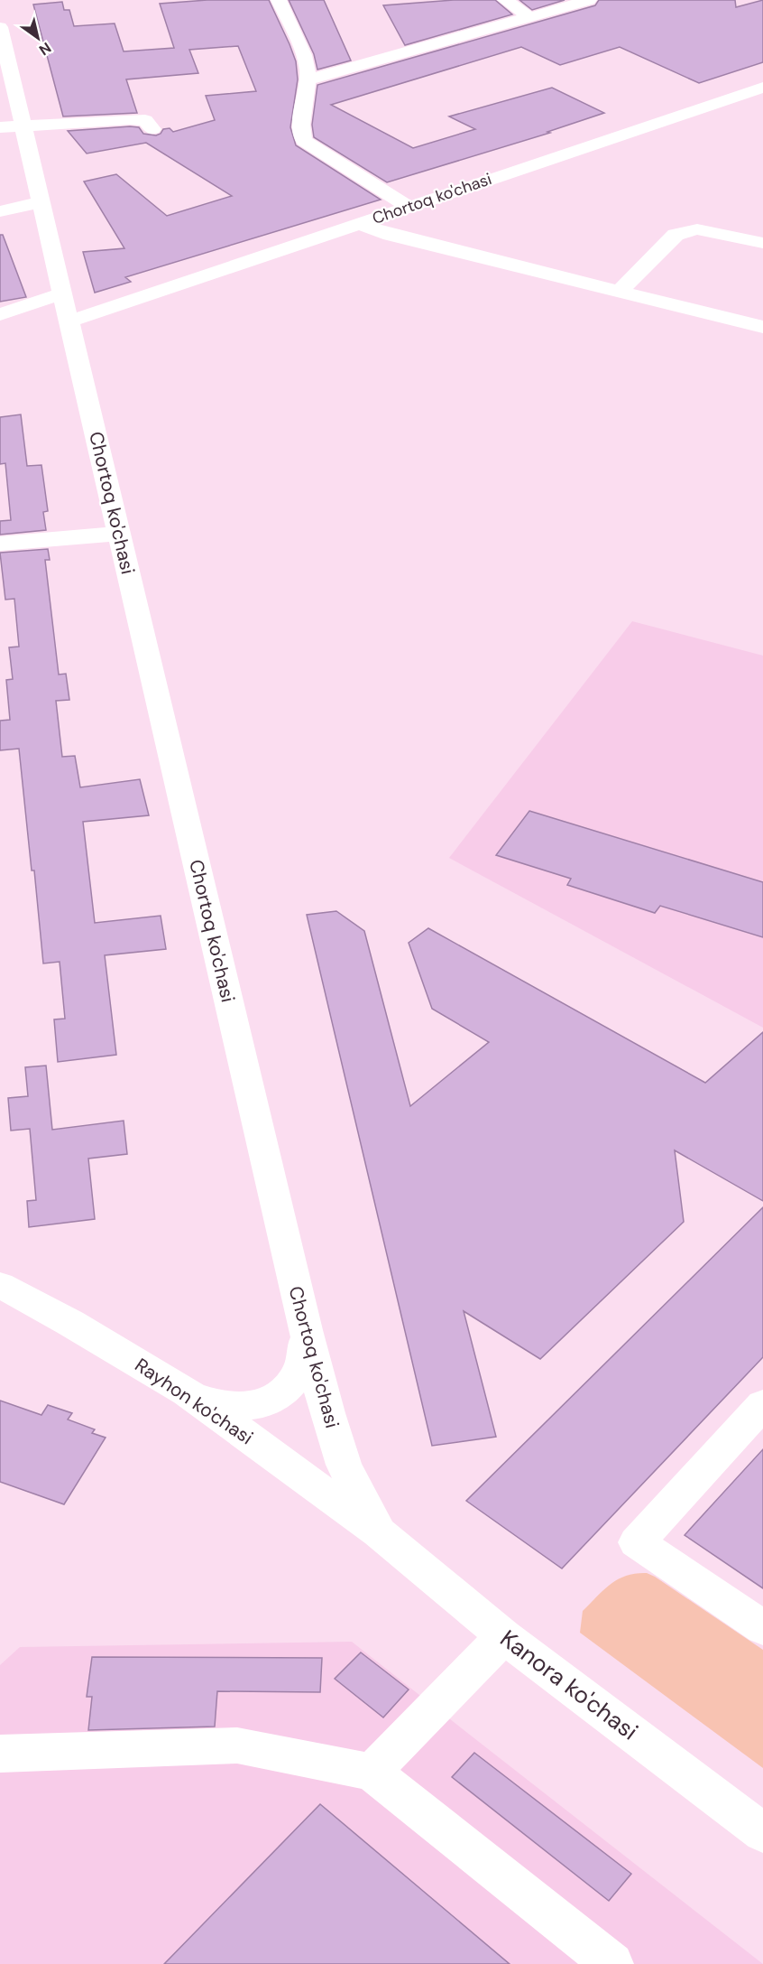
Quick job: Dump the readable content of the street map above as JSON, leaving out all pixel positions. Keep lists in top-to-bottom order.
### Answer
{
  "streets": {
    "street": ["Chortoq ko'chasi", "Rayhon ko'chasi", "Kanora ko'chasi"]
  },
  "crossings": [
    ["Chortoq ko'chasi", "Rayhon ko'chasi"],
    ["Chortoq ko'chasi", "Kanora ko'chasi"],
    ["Rayhon ko'chasi", "Kanora ko'chasi"]
  ],
  "north": "bottom right"
}
